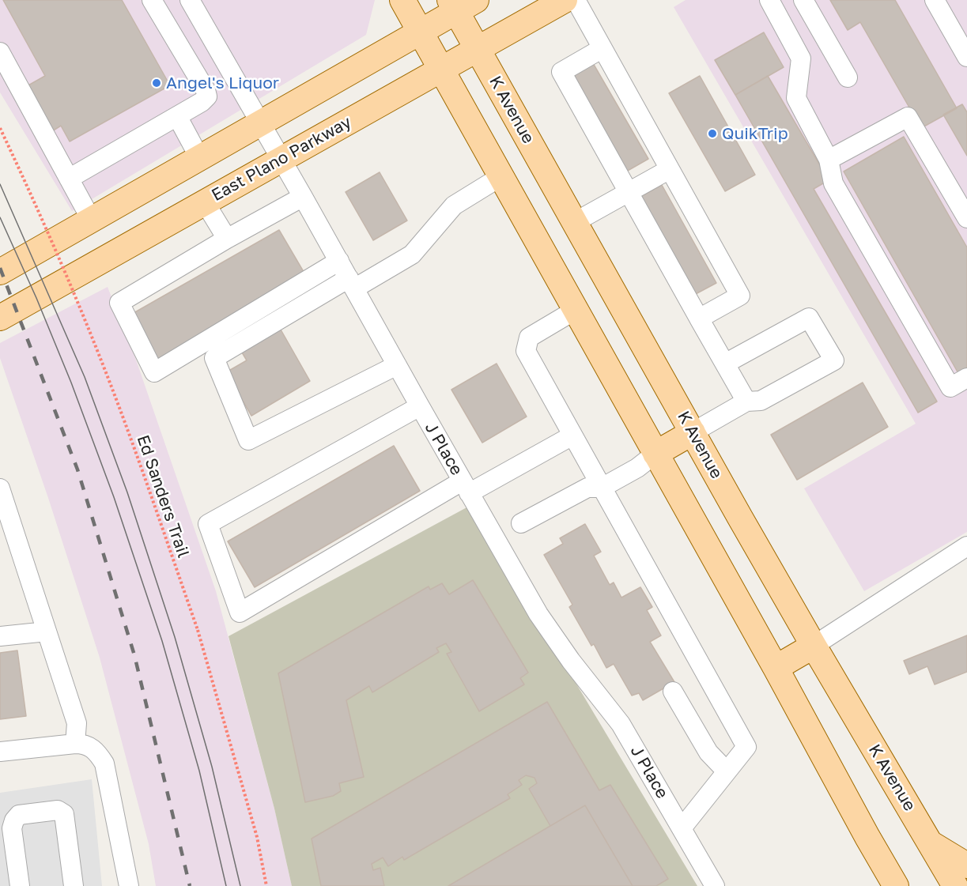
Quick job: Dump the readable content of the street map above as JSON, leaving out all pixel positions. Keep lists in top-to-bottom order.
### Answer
{
  "streets": {
    "main road": ["K Avenue", "East Plano Parkway"],
    "street": ["J Place"],
    "path": ["Ed Sanders Trail"]
  },
  "crossings": [
    ["K Avenue", "East Plano Parkway"],
    ["East Plano Parkway", "J Place"]
  ],
  "places": ["Angel's Liquor", "QuikTrip"]
}
